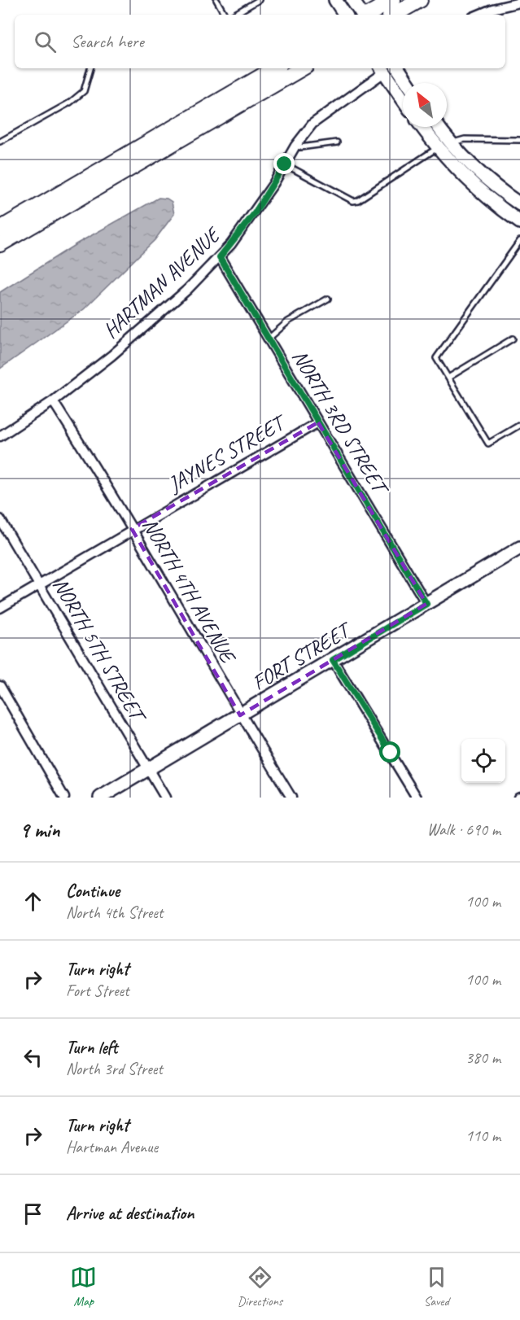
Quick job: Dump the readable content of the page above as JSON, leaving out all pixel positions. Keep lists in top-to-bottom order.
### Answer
{
  "streets": {
    "street": [
      "HARTMAN AVENUE",
      "NORTH 3RD STREET",
      "JAYNES STREET",
      "NORTH 4TH AVENUE",
      "NORTH 5TH STREET",
      "FORT STREET"
    ]
  },
  "crossings": [
    ["HARTMAN AVENUE", "NORTH 3RD STREET"],
    ["HARTMAN AVENUE", "NORTH 4TH AVENUE"],
    ["NORTH 3RD STREET", "JAYNES STREET"],
    ["NORTH 3RD STREET", "FORT STREET"],
    ["JAYNES STREET", "NORTH 4TH AVENUE"],
    ["JAYNES STREET", "NORTH 5TH STREET"],
    ["NORTH 4TH AVENUE", "FORT STREET"],
    ["NORTH 5TH STREET", "FORT STREET"]
  ],
  "north": "top left",
  "page": {
    "search": "Search here",
    "heading": ["9 min", "Walk · 690 m"],
    "list": [
      ["Continue", "North 4th Street", "100 m"],
      ["Turn right", "Fort Street", "100 m"],
      ["Turn left", "North 3rd Street", "380 m"],
      ["Turn right", "Hartman Avenue", "110 m"],
      "Arrive at destination"
    ],
    "nav": ["Map", "Directions", "Saved"]
  }
}
